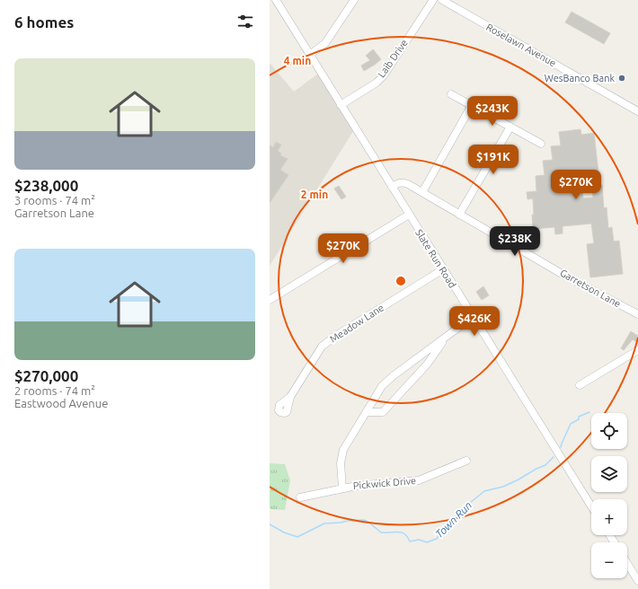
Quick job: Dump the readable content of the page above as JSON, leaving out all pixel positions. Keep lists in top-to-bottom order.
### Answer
{
  "streets": {
    "street": [
      "Roselawn Avenue",
      "Laib Drive",
      "Slate Run Road",
      "Garretson Lane",
      "Meadow Lane",
      "Pickwick Drive"
    ]
  },
  "crossings": [
    ["Laib Drive", "Slate Run Road"],
    ["Slate Run Road", "Garretson Lane"],
    ["Slate Run Road", "Meadow Lane"],
    ["Slate Run Road", "Pickwick Drive"]
  ],
  "water": ["Town Run"],
  "places": ["WesBanco Bank"],
  "page": {
    "heading": "6 homes",
    "list": [
      {
        "name": "$238,000",
        "note": "3 rooms · 74 m² · Garretson Lane"
      },
      {
        "name": "$270,000",
        "note": "2 rooms · 74 m² · Eastwood Avenue"
      }
    ],
    "price": [
      "$243K",
      "$191K",
      "$270K",
      "$238K",
      "$270K",
      "$426K"
    ],
    "map_buttons": ["+", "−"]
  },
  "rings": ["4 min", "2 min"]
}
